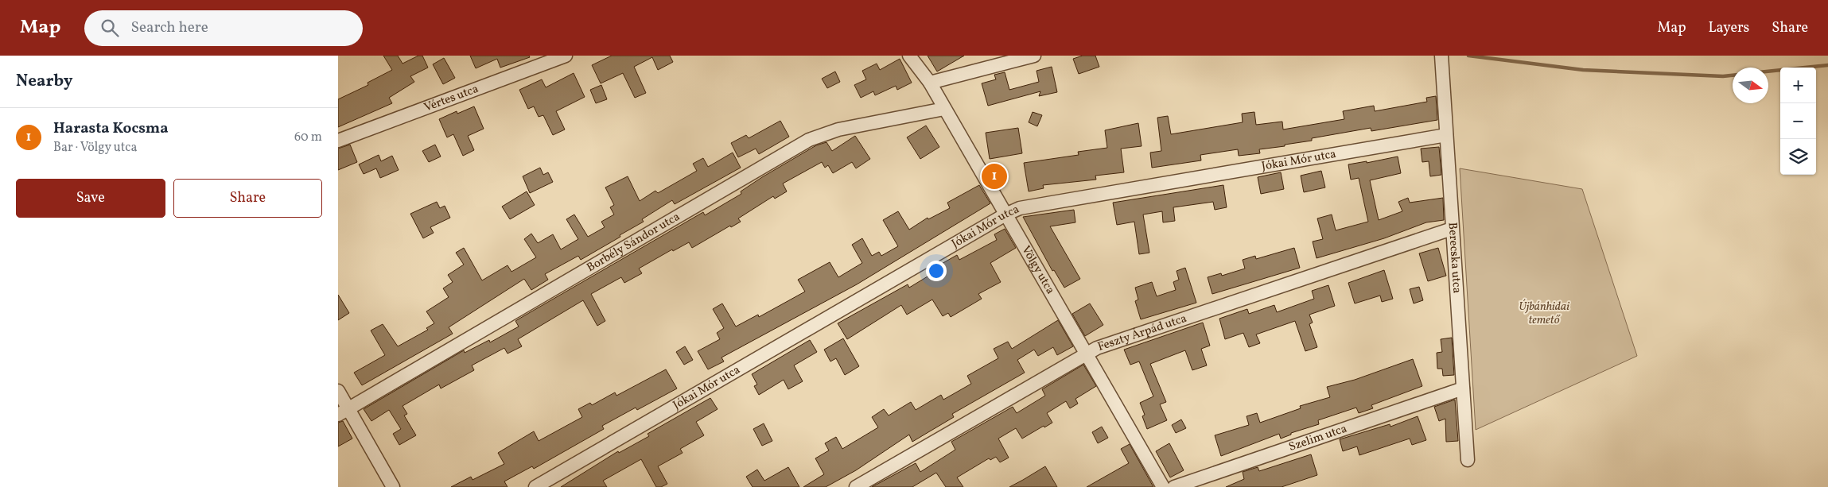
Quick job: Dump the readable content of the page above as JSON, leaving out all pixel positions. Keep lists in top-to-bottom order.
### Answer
{
  "streets": {
    "street": [
      "Vértes utca",
      "Jókai Mór utca",
      "Borbély Sándor utca",
      "Berecska utca",
      "Völgy utca",
      "Feszty Árpád utca",
      "Szelim utca"
    ]
  },
  "crossings": [
    ["Jókai Mór utca", "Berecska utca"],
    ["Jókai Mór utca", "Völgy utca"],
    ["Borbély Sándor utca", "Völgy utca"],
    ["Berecska utca", "Feszty Árpád utca"],
    ["Berecska utca", "Szelim utca"],
    ["Völgy utca", "Feszty Árpád utca"]
  ],
  "parks": ["Újbánhidai temető"],
  "north": "right",
  "page": {
    "header": "Map",
    "search": "Search here",
    "nav": ["Map", "Layers", "Share"],
    "heading": "Nearby",
    "map_buttons": ["+", "−"],
    "list": [
      {
        "mark": "1",
        "name": "Harasta Kocsma",
        "note": "Bar · Völgy utca",
        "value": "60 m"
      }
    ],
    "pins": "1",
    "buttons": ["Save", "Share"]
  }
}
